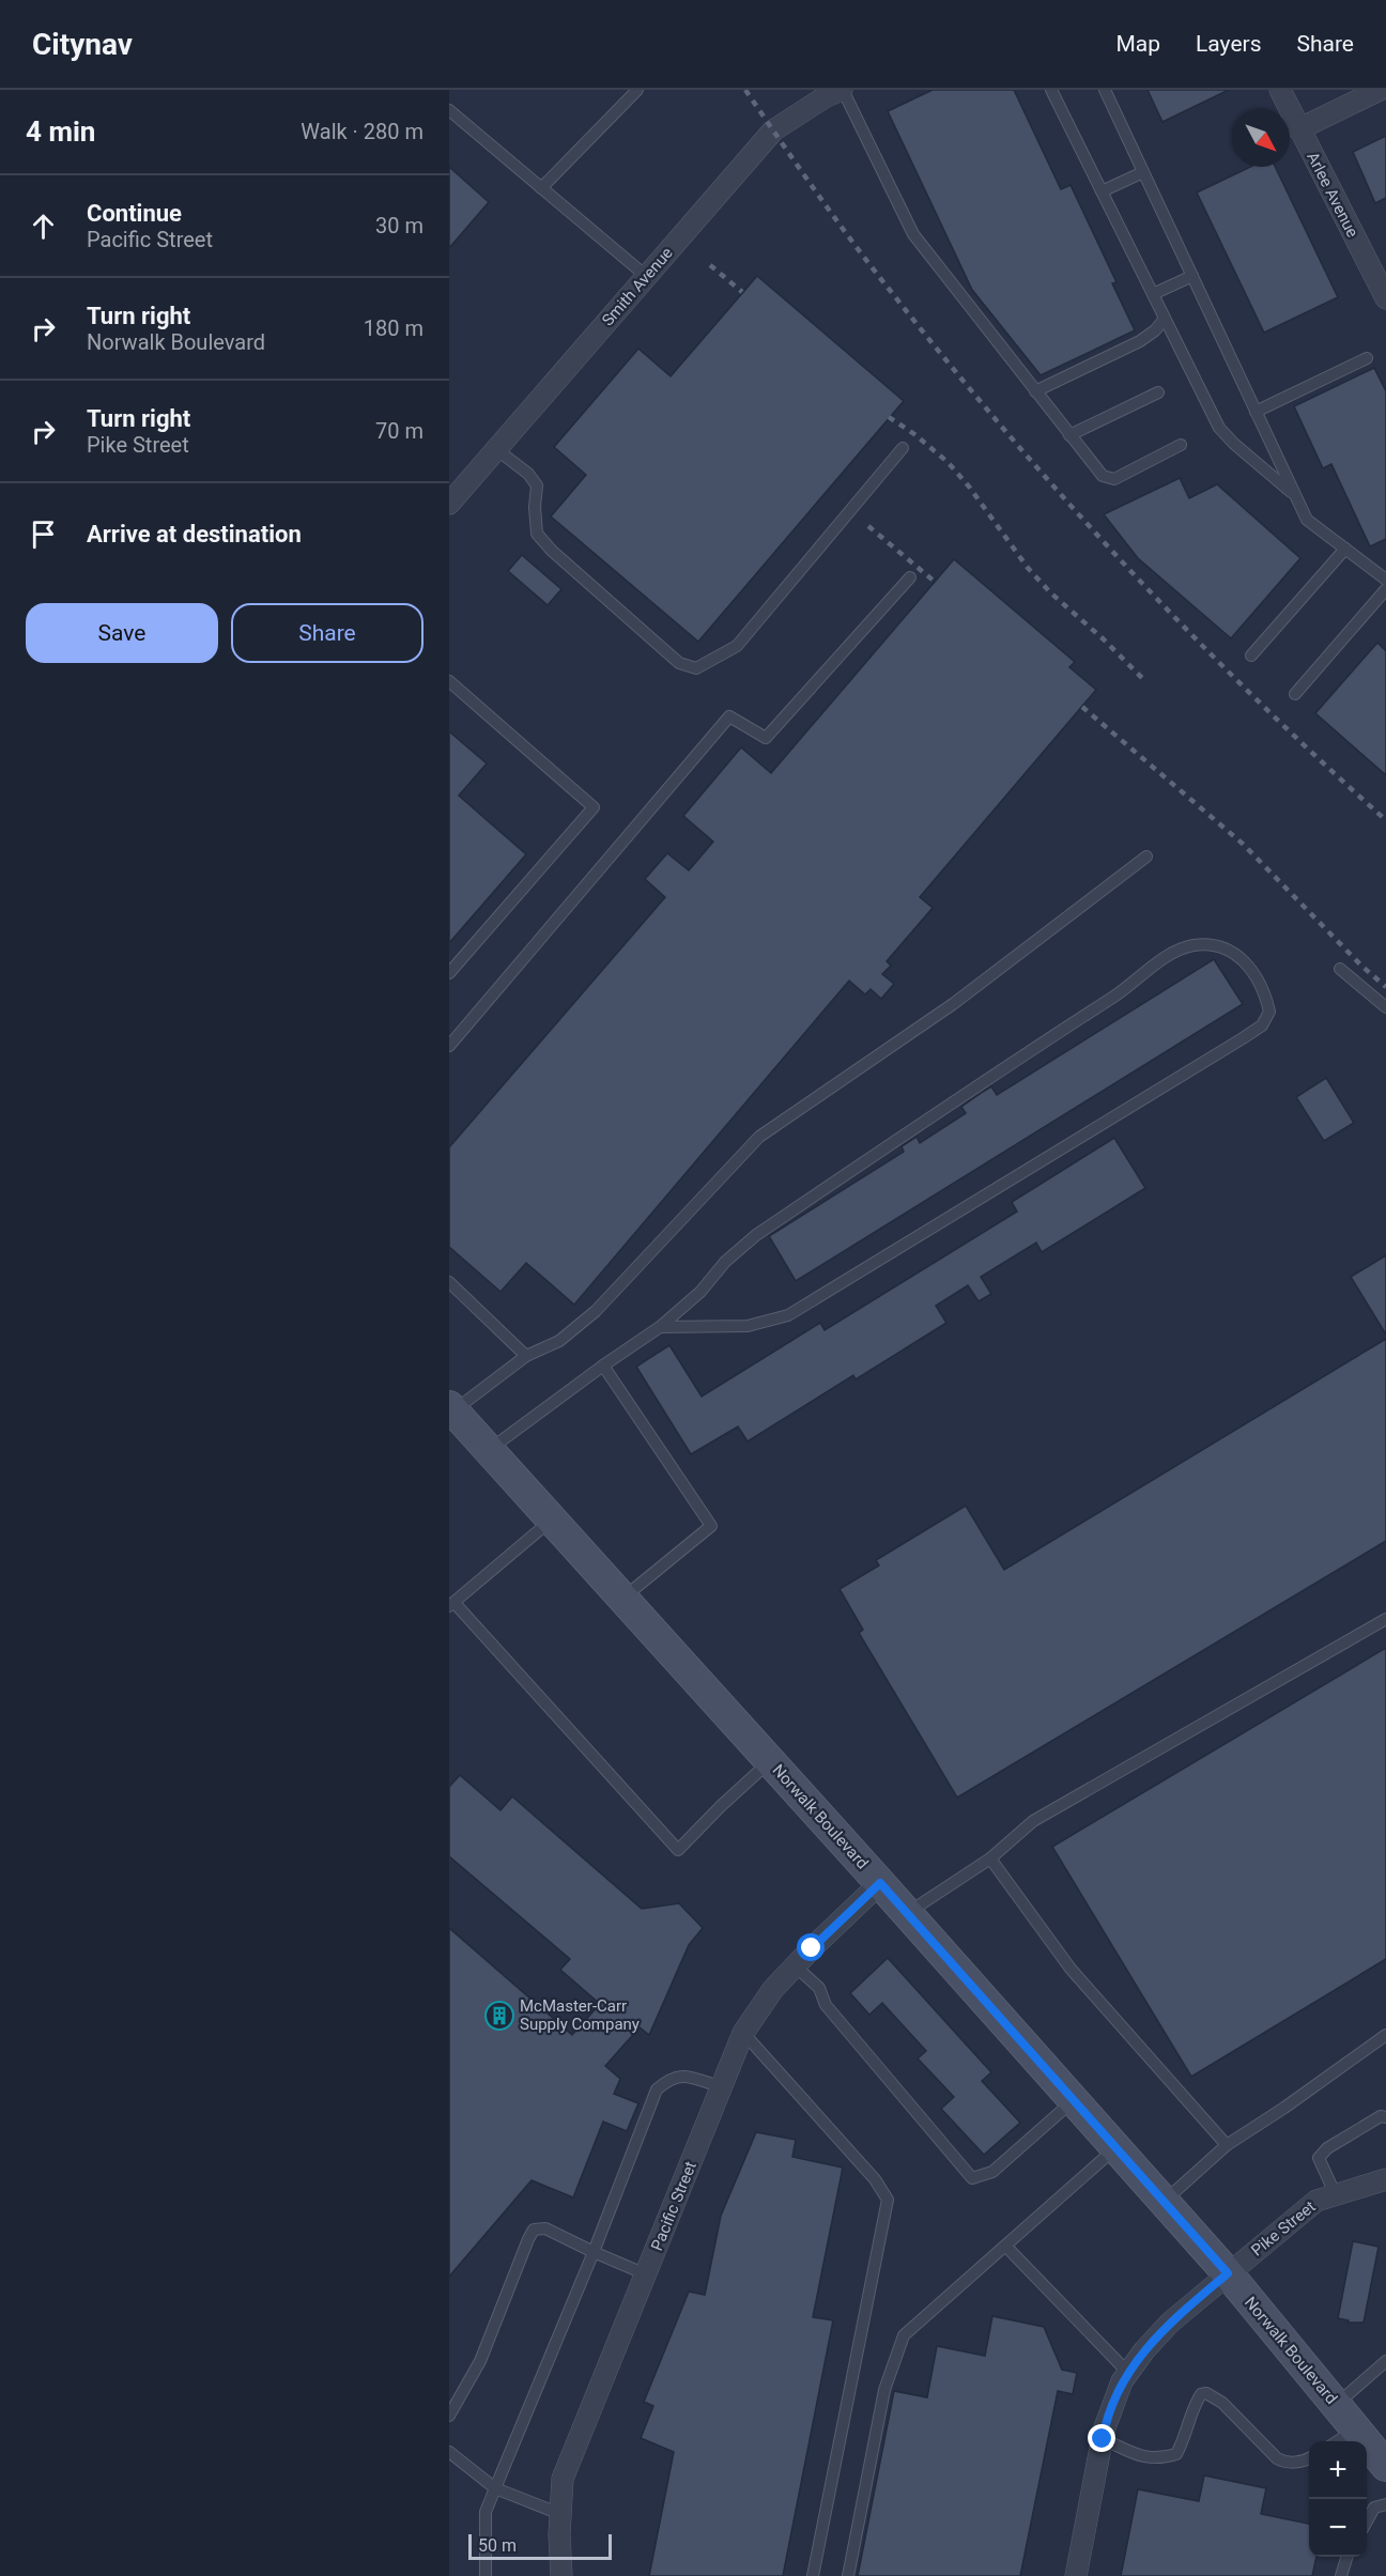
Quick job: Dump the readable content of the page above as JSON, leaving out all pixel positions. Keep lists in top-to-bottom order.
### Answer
{
  "streets": {
    "main road": ["Norwalk Boulevard"],
    "street": [
      "Arlee Avenue",
      "Smith Avenue",
      "Pacific Street",
      "Pike Street"
    ]
  },
  "crossings": [
    ["Norwalk Boulevard", "Pacific Street"],
    ["Norwalk Boulevard", "Pike Street"]
  ],
  "places": {
    "building": ["McMaster-Carr Supply Company"]
  },
  "scale_bar": "50 m",
  "north": "bottom right",
  "page": {
    "header": "Citynav",
    "nav": ["Map", "Layers", "Share"],
    "heading": ["4 min", "Walk · 280 m"],
    "list": [
      ["Continue", "Pacific Street", "30 m"],
      ["Turn right", "Norwalk Boulevard", "180 m"],
      ["Turn right", "Pike Street", "70 m"],
      "Arrive at destination"
    ],
    "buttons": ["Save", "Share"],
    "map_buttons": ["+", "−"],
    "scale": "50 m"
  }
}
